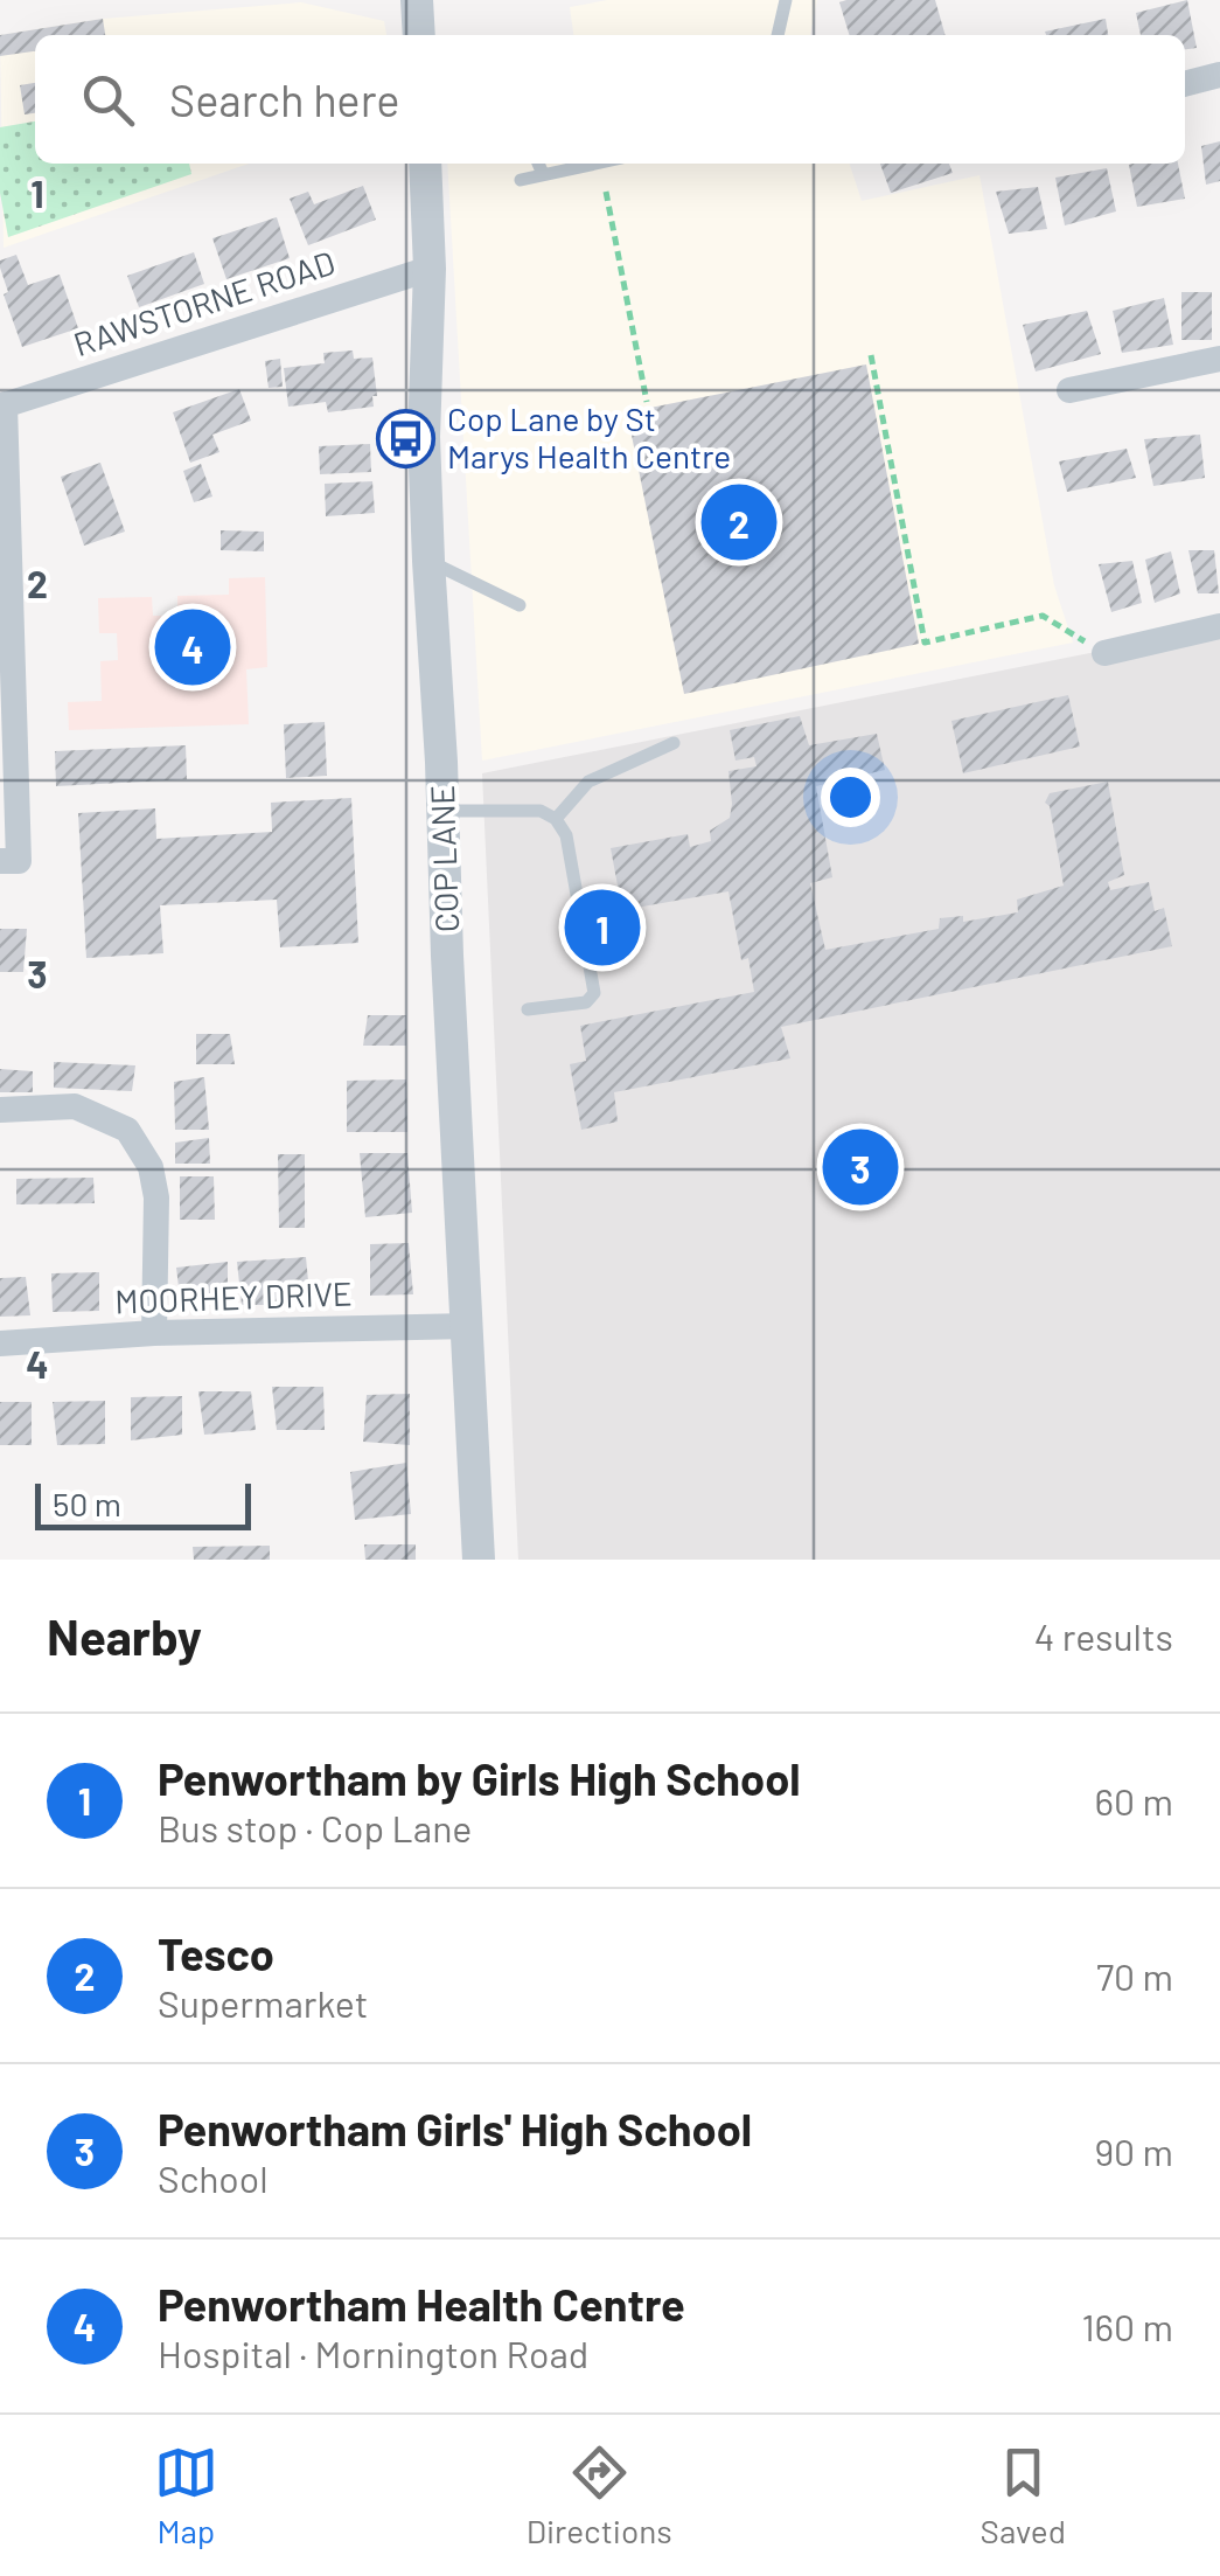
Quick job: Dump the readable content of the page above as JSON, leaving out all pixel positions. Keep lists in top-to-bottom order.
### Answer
{
  "streets": {
    "street": ["RAWSTORNE ROAD", "COP LANE", "MOORHEY DRIVE"]
  },
  "crossings": [
    ["RAWSTORNE ROAD", "COP LANE"],
    ["COP LANE", "MOORHEY DRIVE"]
  ],
  "places": {
    "bus stop": ["Cop Lane by St Marys Health Centre"]
  },
  "scale_bar": "50 m",
  "page": {
    "search": "Search here",
    "pins": [
      "2",
      "4",
      "1",
      "3"
    ],
    "scale": "50 m",
    "heading": ["Nearby", "4 results"],
    "list": [
      {
        "mark": "1",
        "name": "Penwortham by Girls High School",
        "note": "Bus stop · Cop Lane",
        "value": "60 m"
      },
      {
        "mark": "2",
        "name": "Tesco",
        "note": "Supermarket",
        "value": "70 m"
      },
      {
        "mark": "3",
        "name": "Penwortham Girls' High School",
        "note": "School",
        "value": "90 m"
      },
      {
        "mark": "4",
        "name": "Penwortham Health Centre",
        "note": "Hospital · Mornington Road",
        "value": "160 m"
      }
    ],
    "nav": ["Map", "Directions", "Saved"]
  },
  "grid": {
    "rows": [
      "1",
      "2",
      "3",
      "4"
    ]
  }
}
